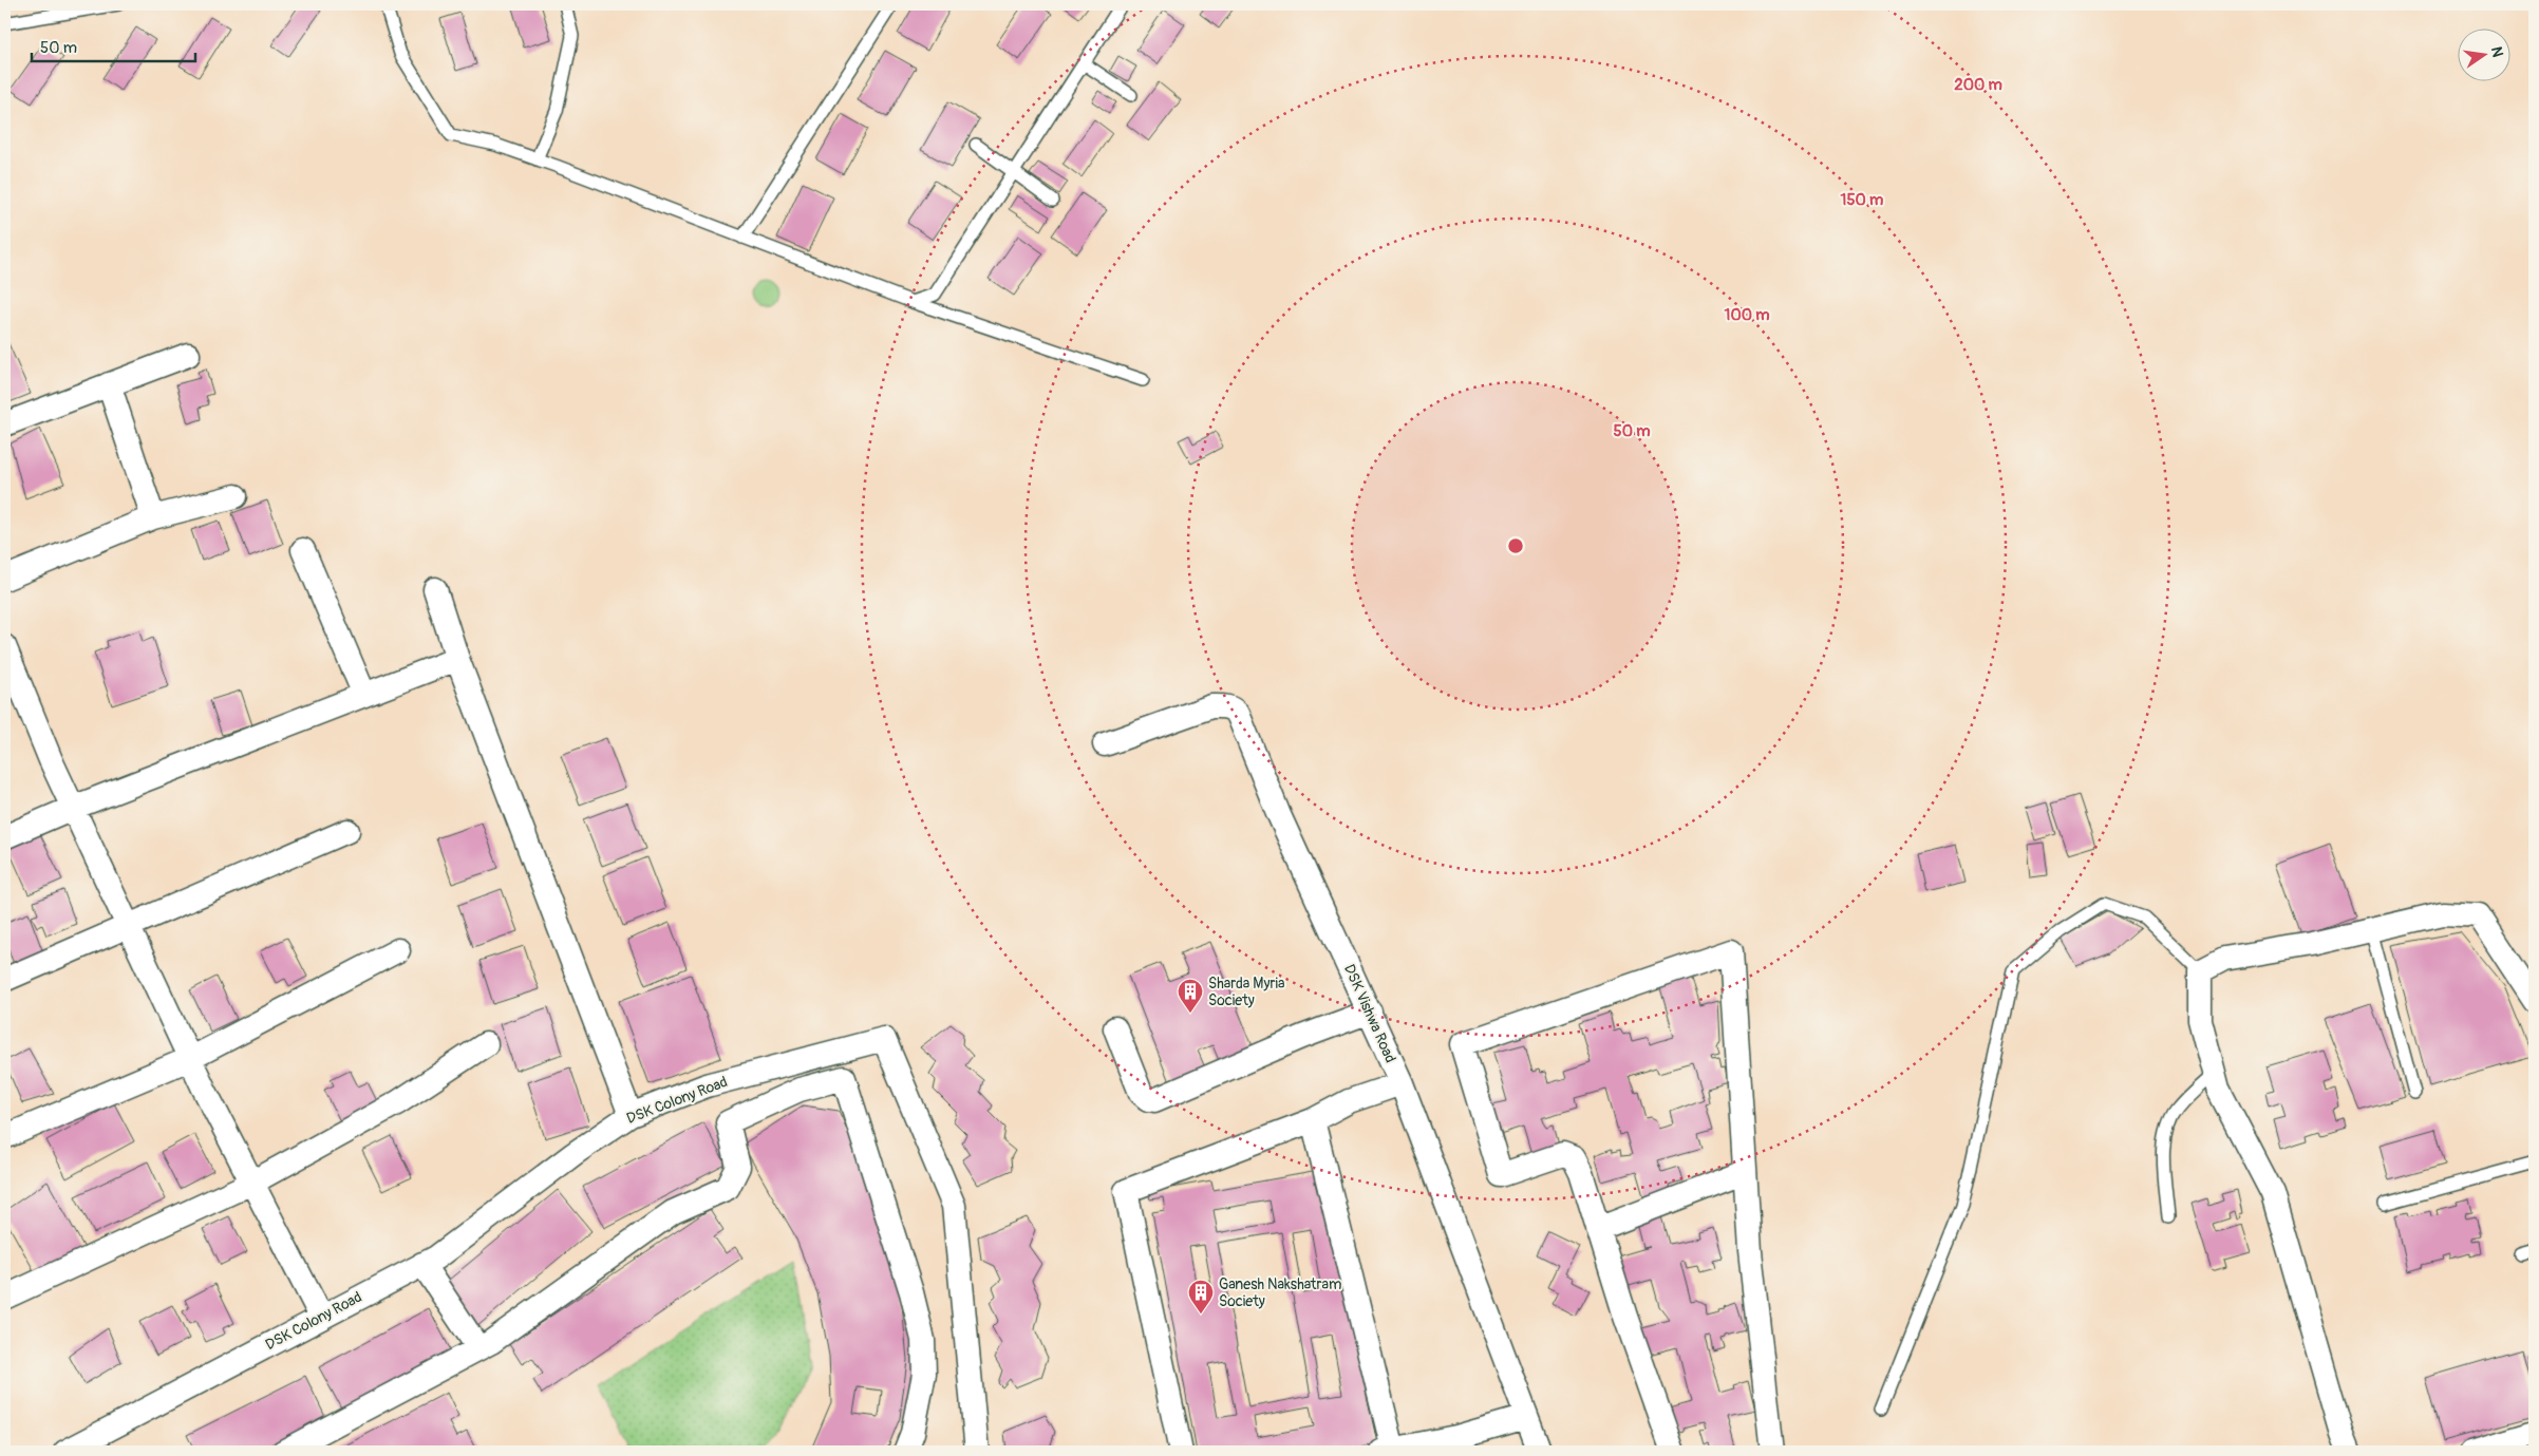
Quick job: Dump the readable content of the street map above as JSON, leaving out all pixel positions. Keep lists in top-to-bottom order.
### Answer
{
  "streets": {
    "street": ["DSK Vishwa Road", "DSK Colony Road"]
  },
  "places": {
    "building": ["Sharda Myria Society", "Ganesh Nakshatram Society"]
  },
  "scale_bar": "50 m",
  "north": "right",
  "rings": [
    "200 m",
    "150 m",
    "100 m",
    "50 m"
  ]
}
